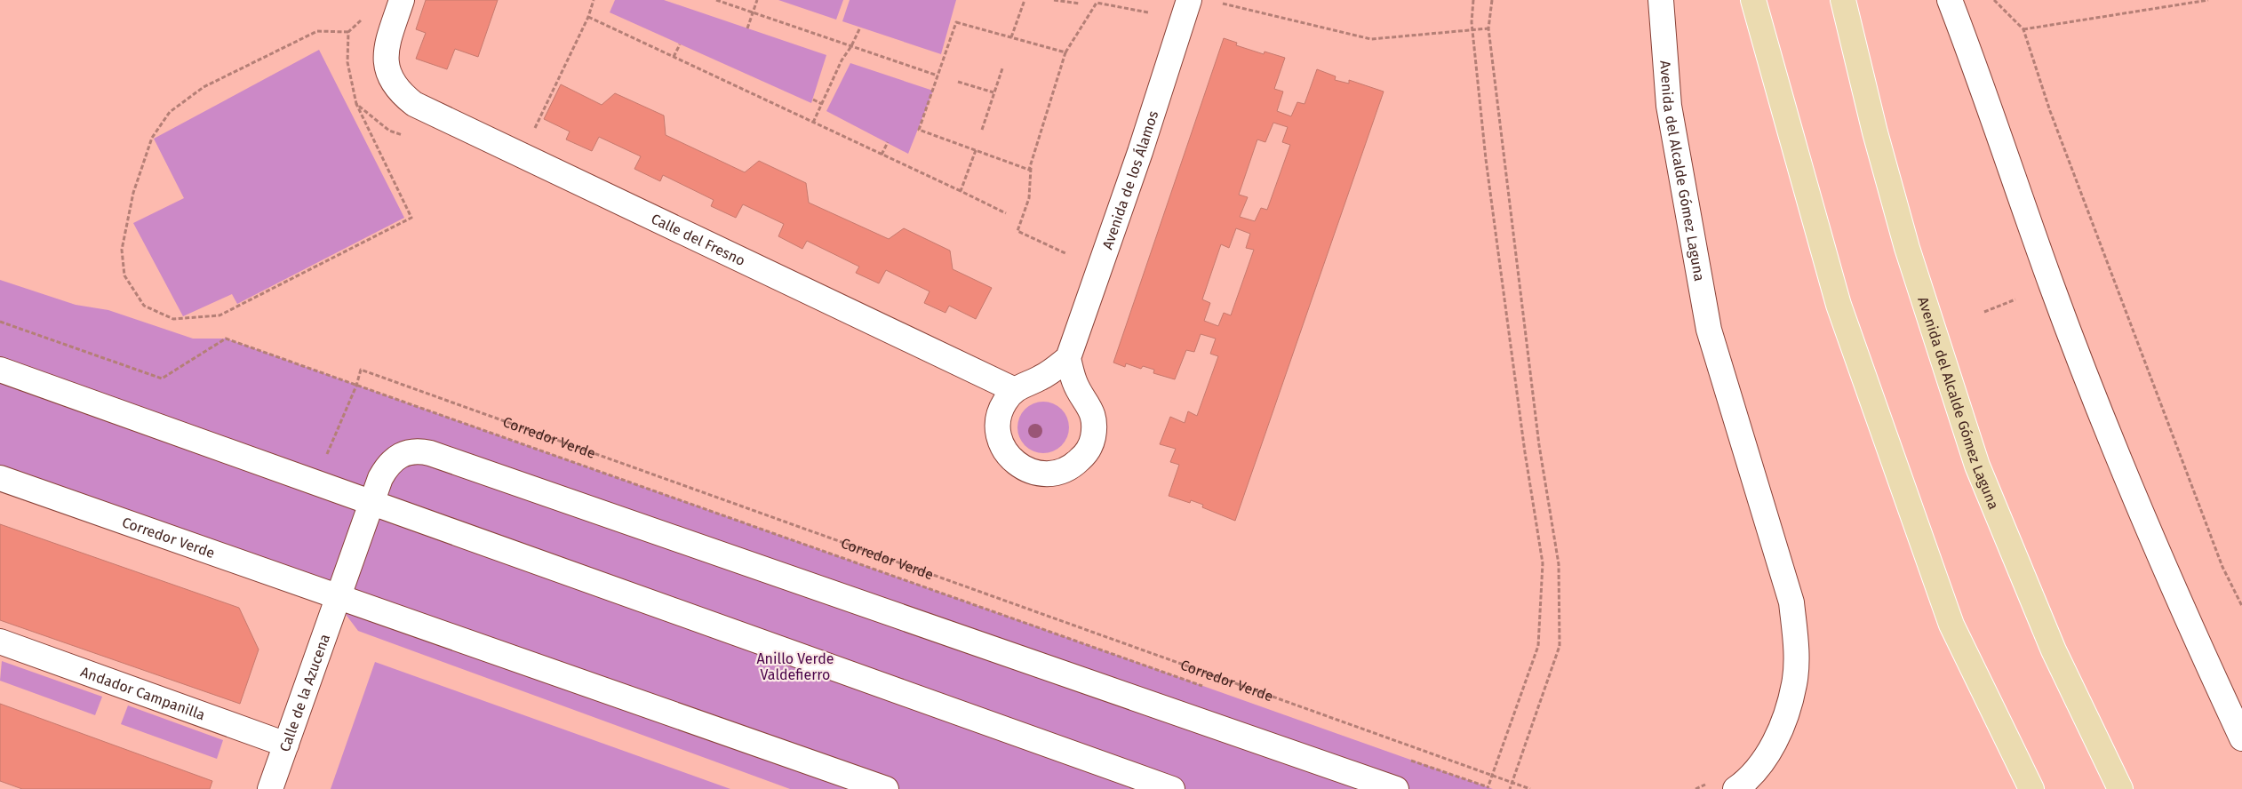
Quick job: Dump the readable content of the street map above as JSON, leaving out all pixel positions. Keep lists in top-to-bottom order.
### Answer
{
  "streets": {
    "main road": ["Avenida del Alcalde Gómez Laguna"],
    "street": [
      "Avenida de los Álamos",
      "Calle del Fresno",
      "Corredor Verde",
      "Andador Campanilla",
      "Calle de la Azucena"
    ]
  },
  "crossings": [
    ["Avenida de los Álamos", "Calle del Fresno"],
    ["Corredor Verde", "Calle de la Azucena"],
    ["Andador Campanilla", "Calle de la Azucena"]
  ],
  "parks": ["Anillo Verde Valdefierro"]
}
